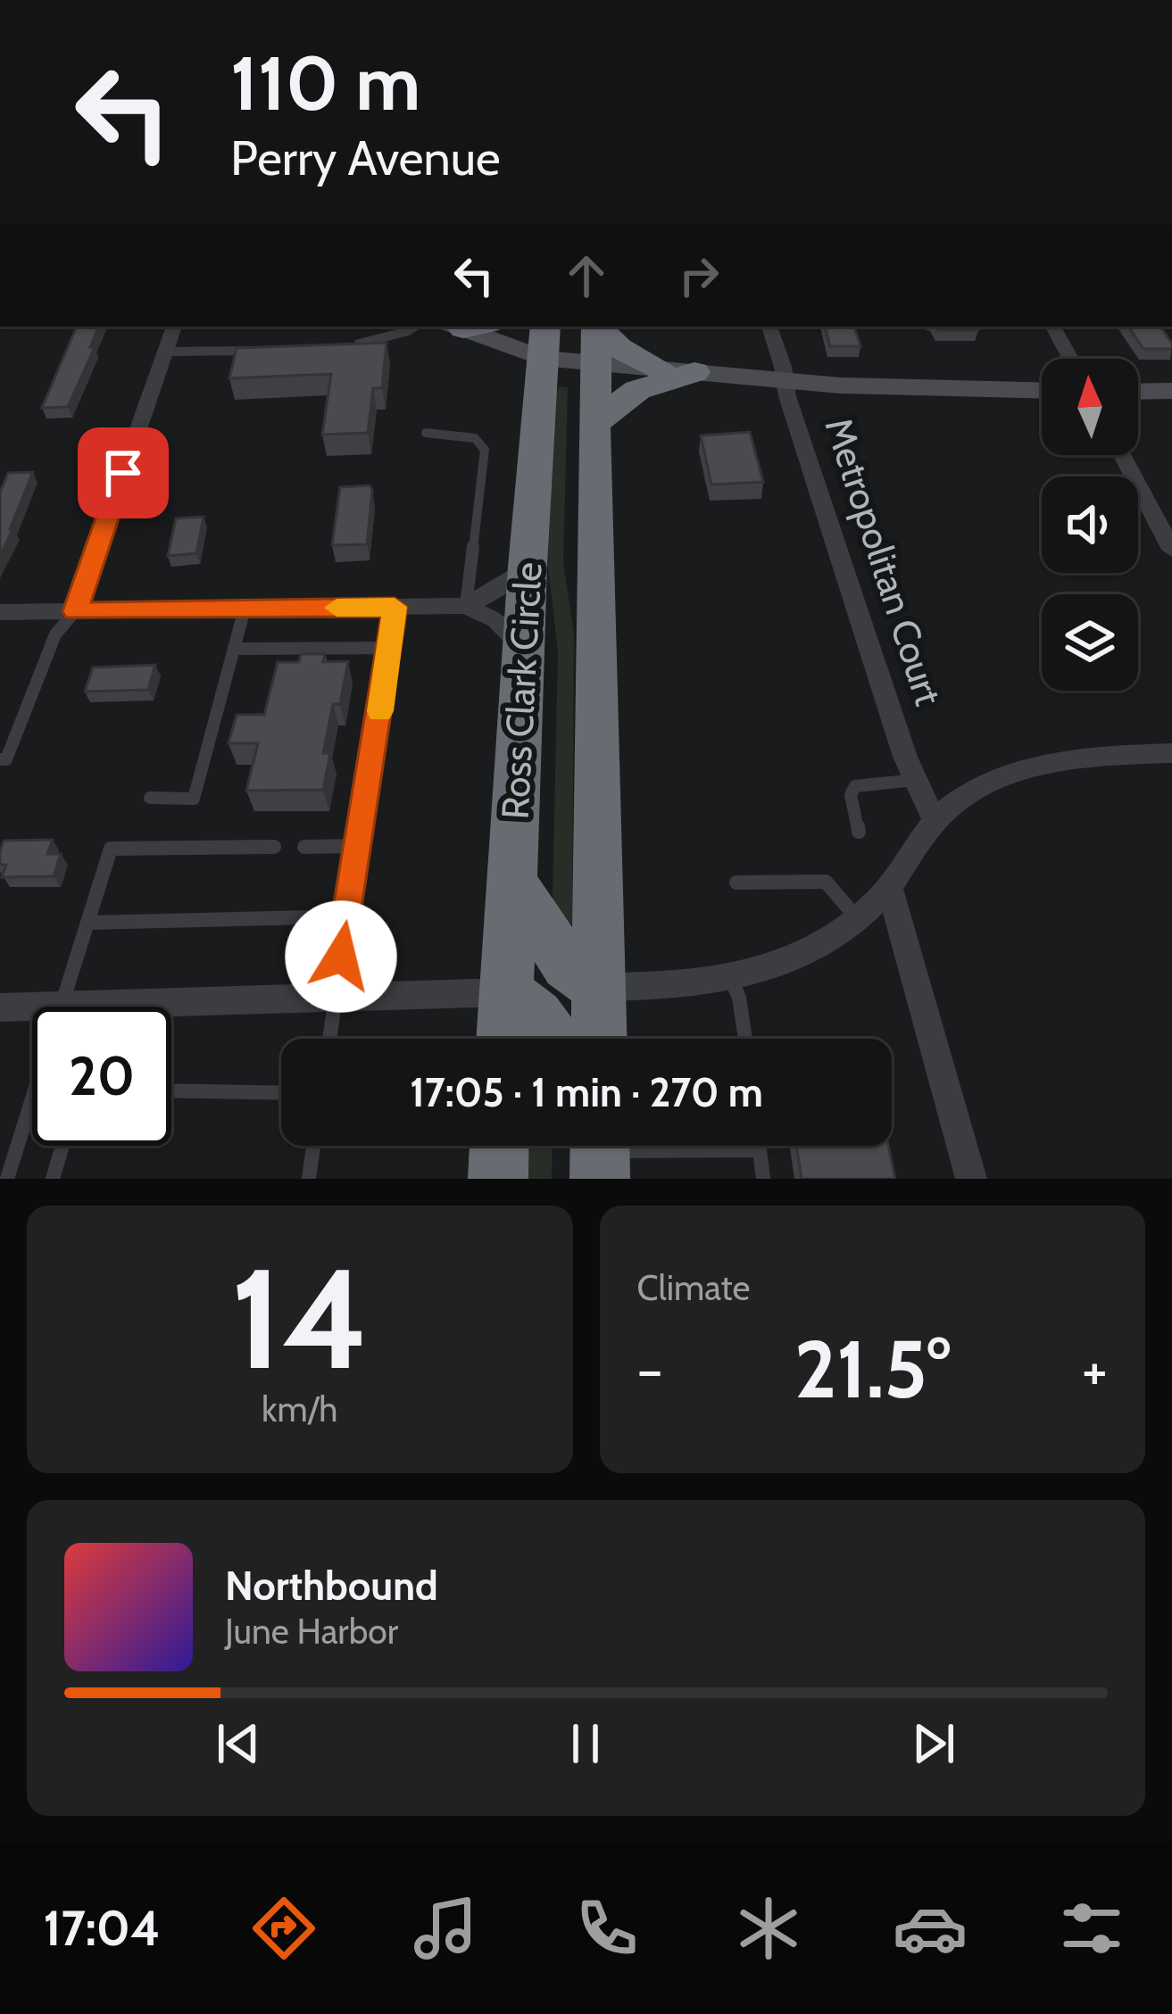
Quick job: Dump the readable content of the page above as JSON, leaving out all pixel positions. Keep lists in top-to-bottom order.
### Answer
{
  "streets": {
    "highway": ["Ross Clark Circle"],
    "street": ["Metropolitan Court"]
  },
  "north": "top",
  "page": {
    "turn": ["110 m", "Perry Avenue"],
    "limit": "20",
    "trip": "17:05 · 1 min · 270 m",
    "tile": [
      ["14", "km/h"],
      "Climate"
    ],
    "heat": ["−", "21.5°", "+"],
    "song": ["Northbound", "June Harbor"],
    "tabs": "17:04"
  }
}
